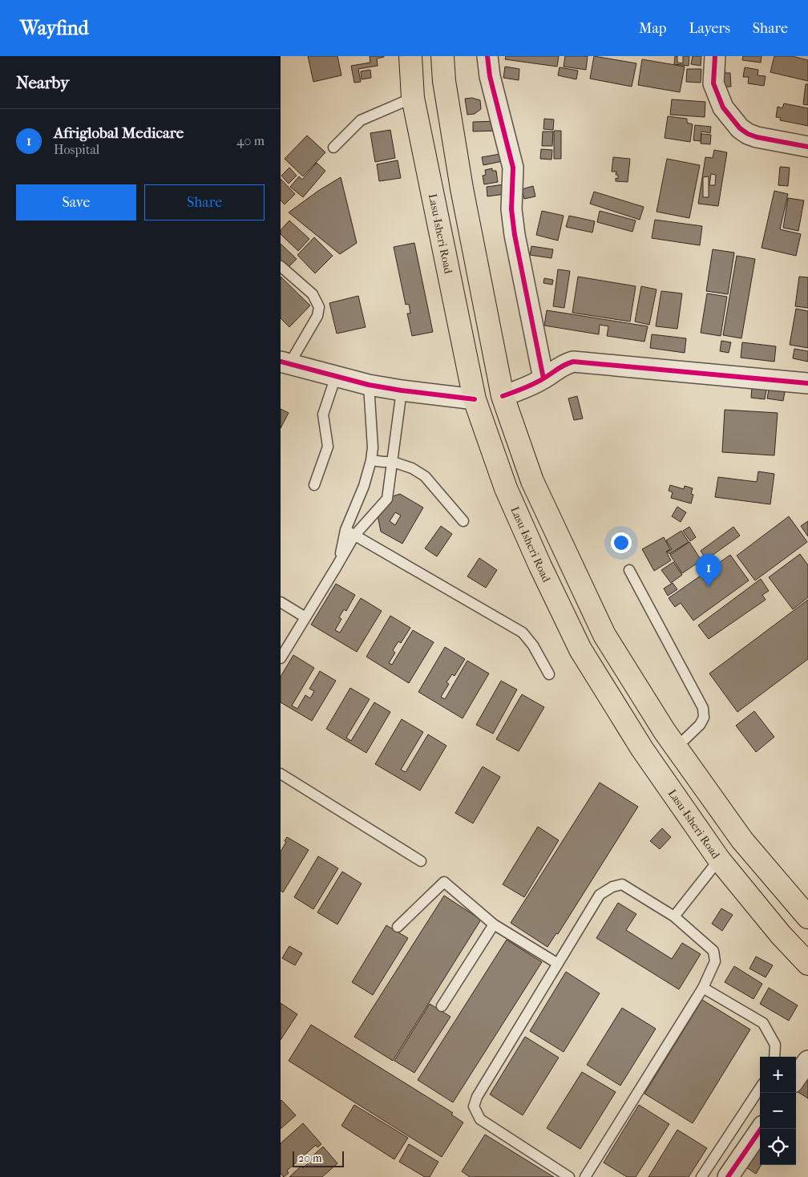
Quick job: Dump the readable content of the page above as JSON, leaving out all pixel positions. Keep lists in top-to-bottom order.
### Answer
{
  "streets": {
    "main road": ["Lasu-Isheri Road"]
  },
  "scale_bar": "20 m",
  "page": {
    "header": "Wayfind",
    "nav": ["Map", "Layers", "Share"],
    "heading": "Nearby",
    "list": [
      {
        "mark": "1",
        "name": "Afriglobal Medicare",
        "note": "Hospital",
        "value": "40 m"
      }
    ],
    "buttons": ["Save", "Share"],
    "pins": "1",
    "map_buttons": ["+", "−"],
    "scale": "20 m"
  }
}
